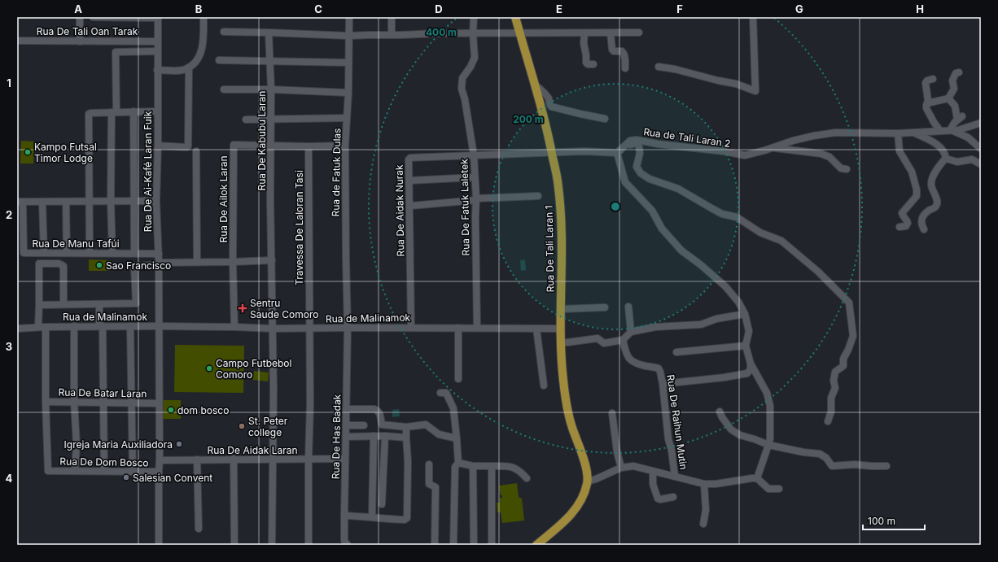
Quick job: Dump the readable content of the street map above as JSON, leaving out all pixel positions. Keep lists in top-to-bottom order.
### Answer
{
  "streets": {
    "main road": ["Rua De Tali Laran 1"],
    "street": [
      "Rua De Tali Oan Tarak",
      "Rua de Tali Laran 2",
      "Rua De Kabubu Laran",
      "Rua De Ai-Kafé Laran Fuik",
      "Rua de Fatuk Dulas",
      "Rua De Ailok Laran",
      "Rua De Fatuk Laletek",
      "Rua De Aidak Nurak",
      "Travessa De Laloran Tasi",
      "Rua De Manu Tafúi",
      "Rua de Malinamok",
      "Rua De Batar Laran",
      "Rua De Raihun Mutin",
      "Rua De Has Badak",
      "Rua De Aidak Laran",
      "Rua De Dom Bosco"
    ]
  },
  "crossings": [
    ["Rua De Tali Oan Tarak", "Rua De Ai-Kafé Laran Fuik"],
    ["Rua de Tali Laran 2", "Rua De Aidak Nurak"],
    ["Rua De Kabubu Laran", "Rua De Ailok Laran"],
    ["Rua De Kabubu Laran", "Rua de Malinamok"],
    ["Rua De Kabubu Laran", "Rua De Aidak Laran"],
    ["Rua De Ai-Kafé Laran Fuik", "Rua De Manu Tafúi"],
    ["Rua De Ai-Kafé Laran Fuik", "Rua de Malinamok"],
    ["Rua De Ai-Kafé Laran Fuik", "Rua De Dom Bosco"],
    ["Rua de Fatuk Dulas", "Rua De Ailok Laran"],
    ["Rua de Fatuk Dulas", "Rua de Malinamok"],
    ["Rua de Fatuk Dulas", "Rua De Has Badak"],
    ["Rua De Ailok Laran", "Travessa De Laloran Tasi"],
    ["Rua De Ailok Laran", "Rua de Malinamok"],
    ["Rua De Fatuk Laletek", "Rua De Aidak Nurak"],
    ["Rua De Fatuk Laletek", "Rua de Malinamok"],
    ["Rua De Aidak Nurak", "Rua De Tali Laran 1"],
    ["Rua De Aidak Nurak", "Rua de Malinamok"],
    ["Travessa De Laloran Tasi", "Rua de Malinamok"],
    ["Travessa De Laloran Tasi", "Rua De Aidak Laran"],
    ["Rua De Tali Laran 1", "Rua de Malinamok"],
    ["Rua de Malinamok", "Rua De Has Badak"],
    ["Rua de Malinamok", "Rua De Dom Bosco"],
    ["Rua De Batar Laran", "Rua De Dom Bosco"],
    ["Rua De Has Badak", "Rua De Aidak Laran"],
    ["Rua De Aidak Laran", "Rua De Dom Bosco"]
  ],
  "places": {
    "other": [
      "Kampo Futsal Timor Lodge",
      "Sao Francisco",
      "Campo Futbebol Comoro",
      "dom bosco",
      "St. Peter college",
      "Igreja Maria Auxiliadora",
      "Salesian Convent"
    ],
    "health": ["Sentru Saude Comoro"]
  },
  "scale_bar": "100 m",
  "grid": {
    "columns": [
      "A",
      "B",
      "C",
      "D",
      "E",
      "F",
      "G",
      "H"
    ],
    "rows": [
      "1",
      "2",
      "3",
      "4"
    ]
  },
  "rings": ["400 m", "200 m"]
}
